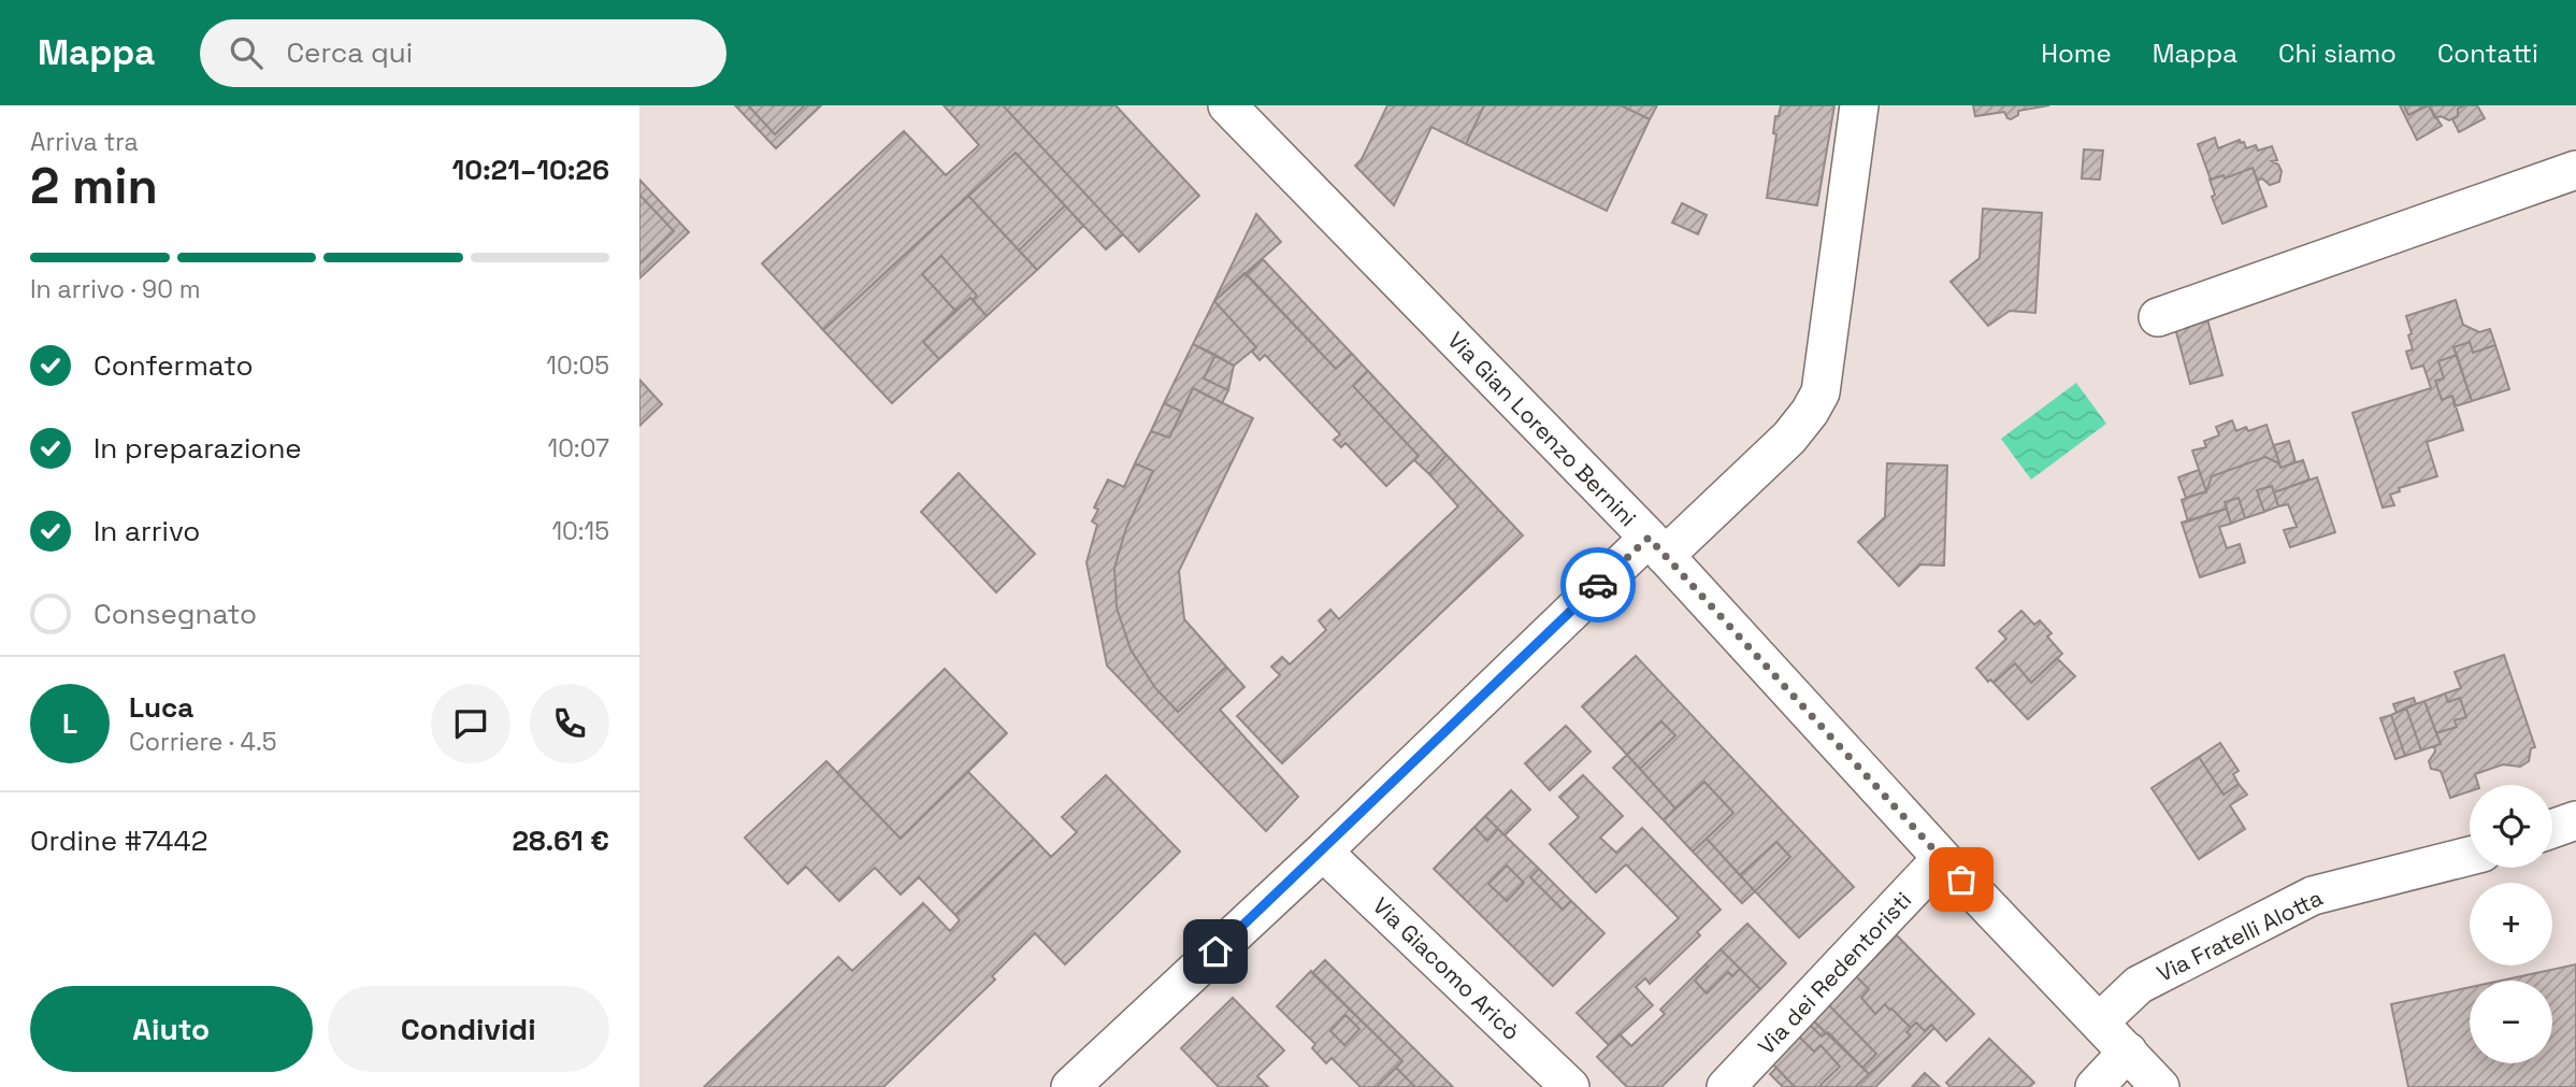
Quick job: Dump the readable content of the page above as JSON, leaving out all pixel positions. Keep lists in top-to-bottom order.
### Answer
{
  "streets": {
    "street": [
      "Via Gian Lorenzo Bernini",
      "Via Fratelli Alotta",
      "Via Giacomo Aricò",
      "Via dei Redentoristi"
    ]
  },
  "crossings": [
    ["Via Gian Lorenzo Bernini", "Via Fratelli Alotta"],
    ["Via Gian Lorenzo Bernini", "Via dei Redentoristi"]
  ],
  "page": {
    "header": "Mappa",
    "search": "Cerca qui",
    "nav": [
      "Home",
      "Mappa",
      "Chi siamo",
      "Contatti"
    ],
    "heading": ["2 min", "Arriva tra", "10:21–10:26"],
    "panel": [
      "Luca",
      "Corriere · 4.5",
      "Ordine #7442",
      "28.61 €"
    ],
    "bar": "In arrivo · 90 m",
    "list": [
      ["Confermato", "10:05"],
      ["In preparazione", "10:07"],
      ["In arrivo", "10:15"],
      "Consegnato"
    ],
    "round": "L",
    "map_buttons": ["+", "−"],
    "buttons": ["Aiuto", "Condividi"]
  }
}
